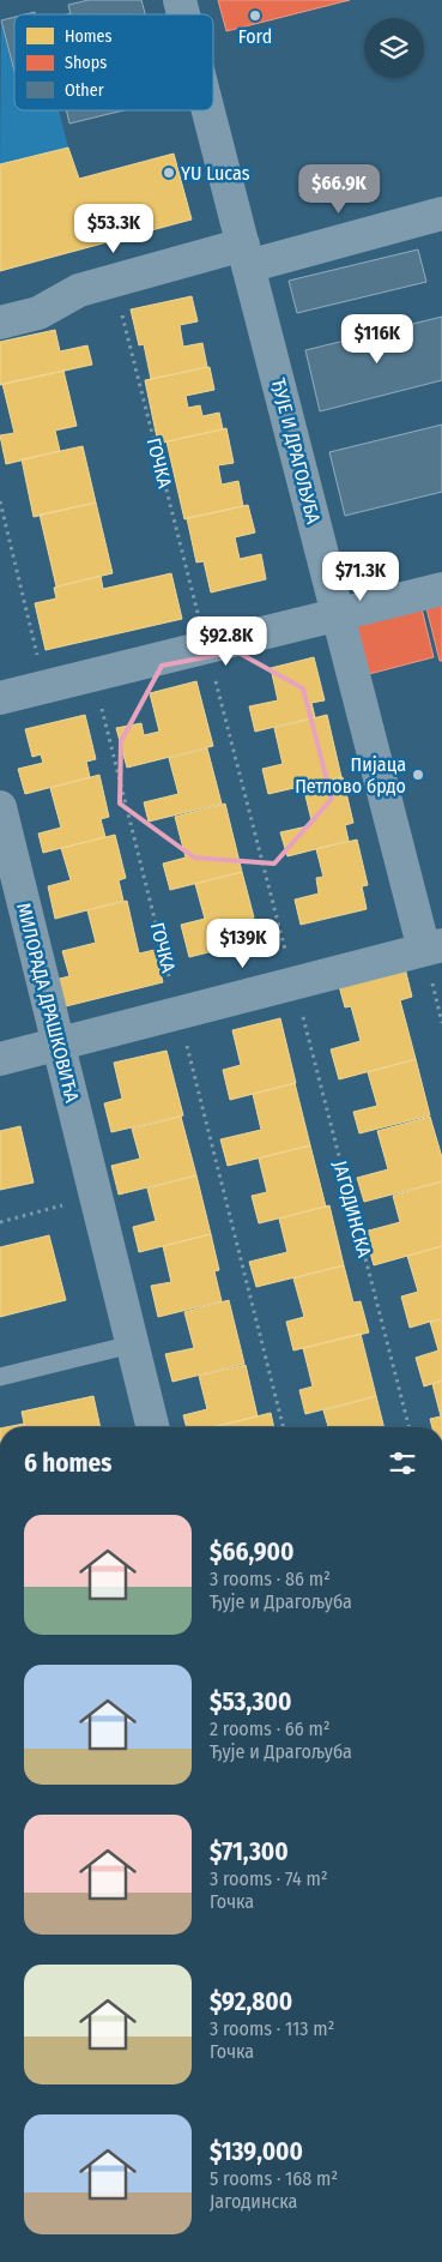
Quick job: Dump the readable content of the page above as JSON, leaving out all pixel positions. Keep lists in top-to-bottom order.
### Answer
{
  "streets": {
    "street": ["ЂУЈЕ И ДРАГОЉУБА", "МИЛОРАДА ДРАШКОВИЋА"],
    "path": ["ГОЧКА", "ЈАГОДИНСКА"]
  },
  "crossings": [
    ["ГОЧКА", "ЈАГОДИНСКА"]
  ],
  "places": ["Ford", "YU Lucas", "Пијаца Петлово брдо"],
  "legend": ["Homes", "Shops", "Other"],
  "page": {
    "price": [
      "$66.9K",
      "$53.3K",
      "$116K",
      "$71.3K",
      "$92.8K",
      "$139K"
    ],
    "heading": "6 homes",
    "list": [
      {
        "name": "$66,900",
        "note": "3 rooms · 86 m² · Ђује и Драгољуба"
      },
      {
        "name": "$53,300",
        "note": "2 rooms · 66 m² · Ђује и Драгољуба"
      },
      {
        "name": "$71,300",
        "note": "3 rooms · 74 m² · Гочка"
      },
      {
        "name": "$92,800",
        "note": "3 rooms · 113 m² · Гочка"
      },
      {
        "name": "$139,000",
        "note": "5 rooms · 168 m² · Јагодинска"
      }
    ]
  }
}
